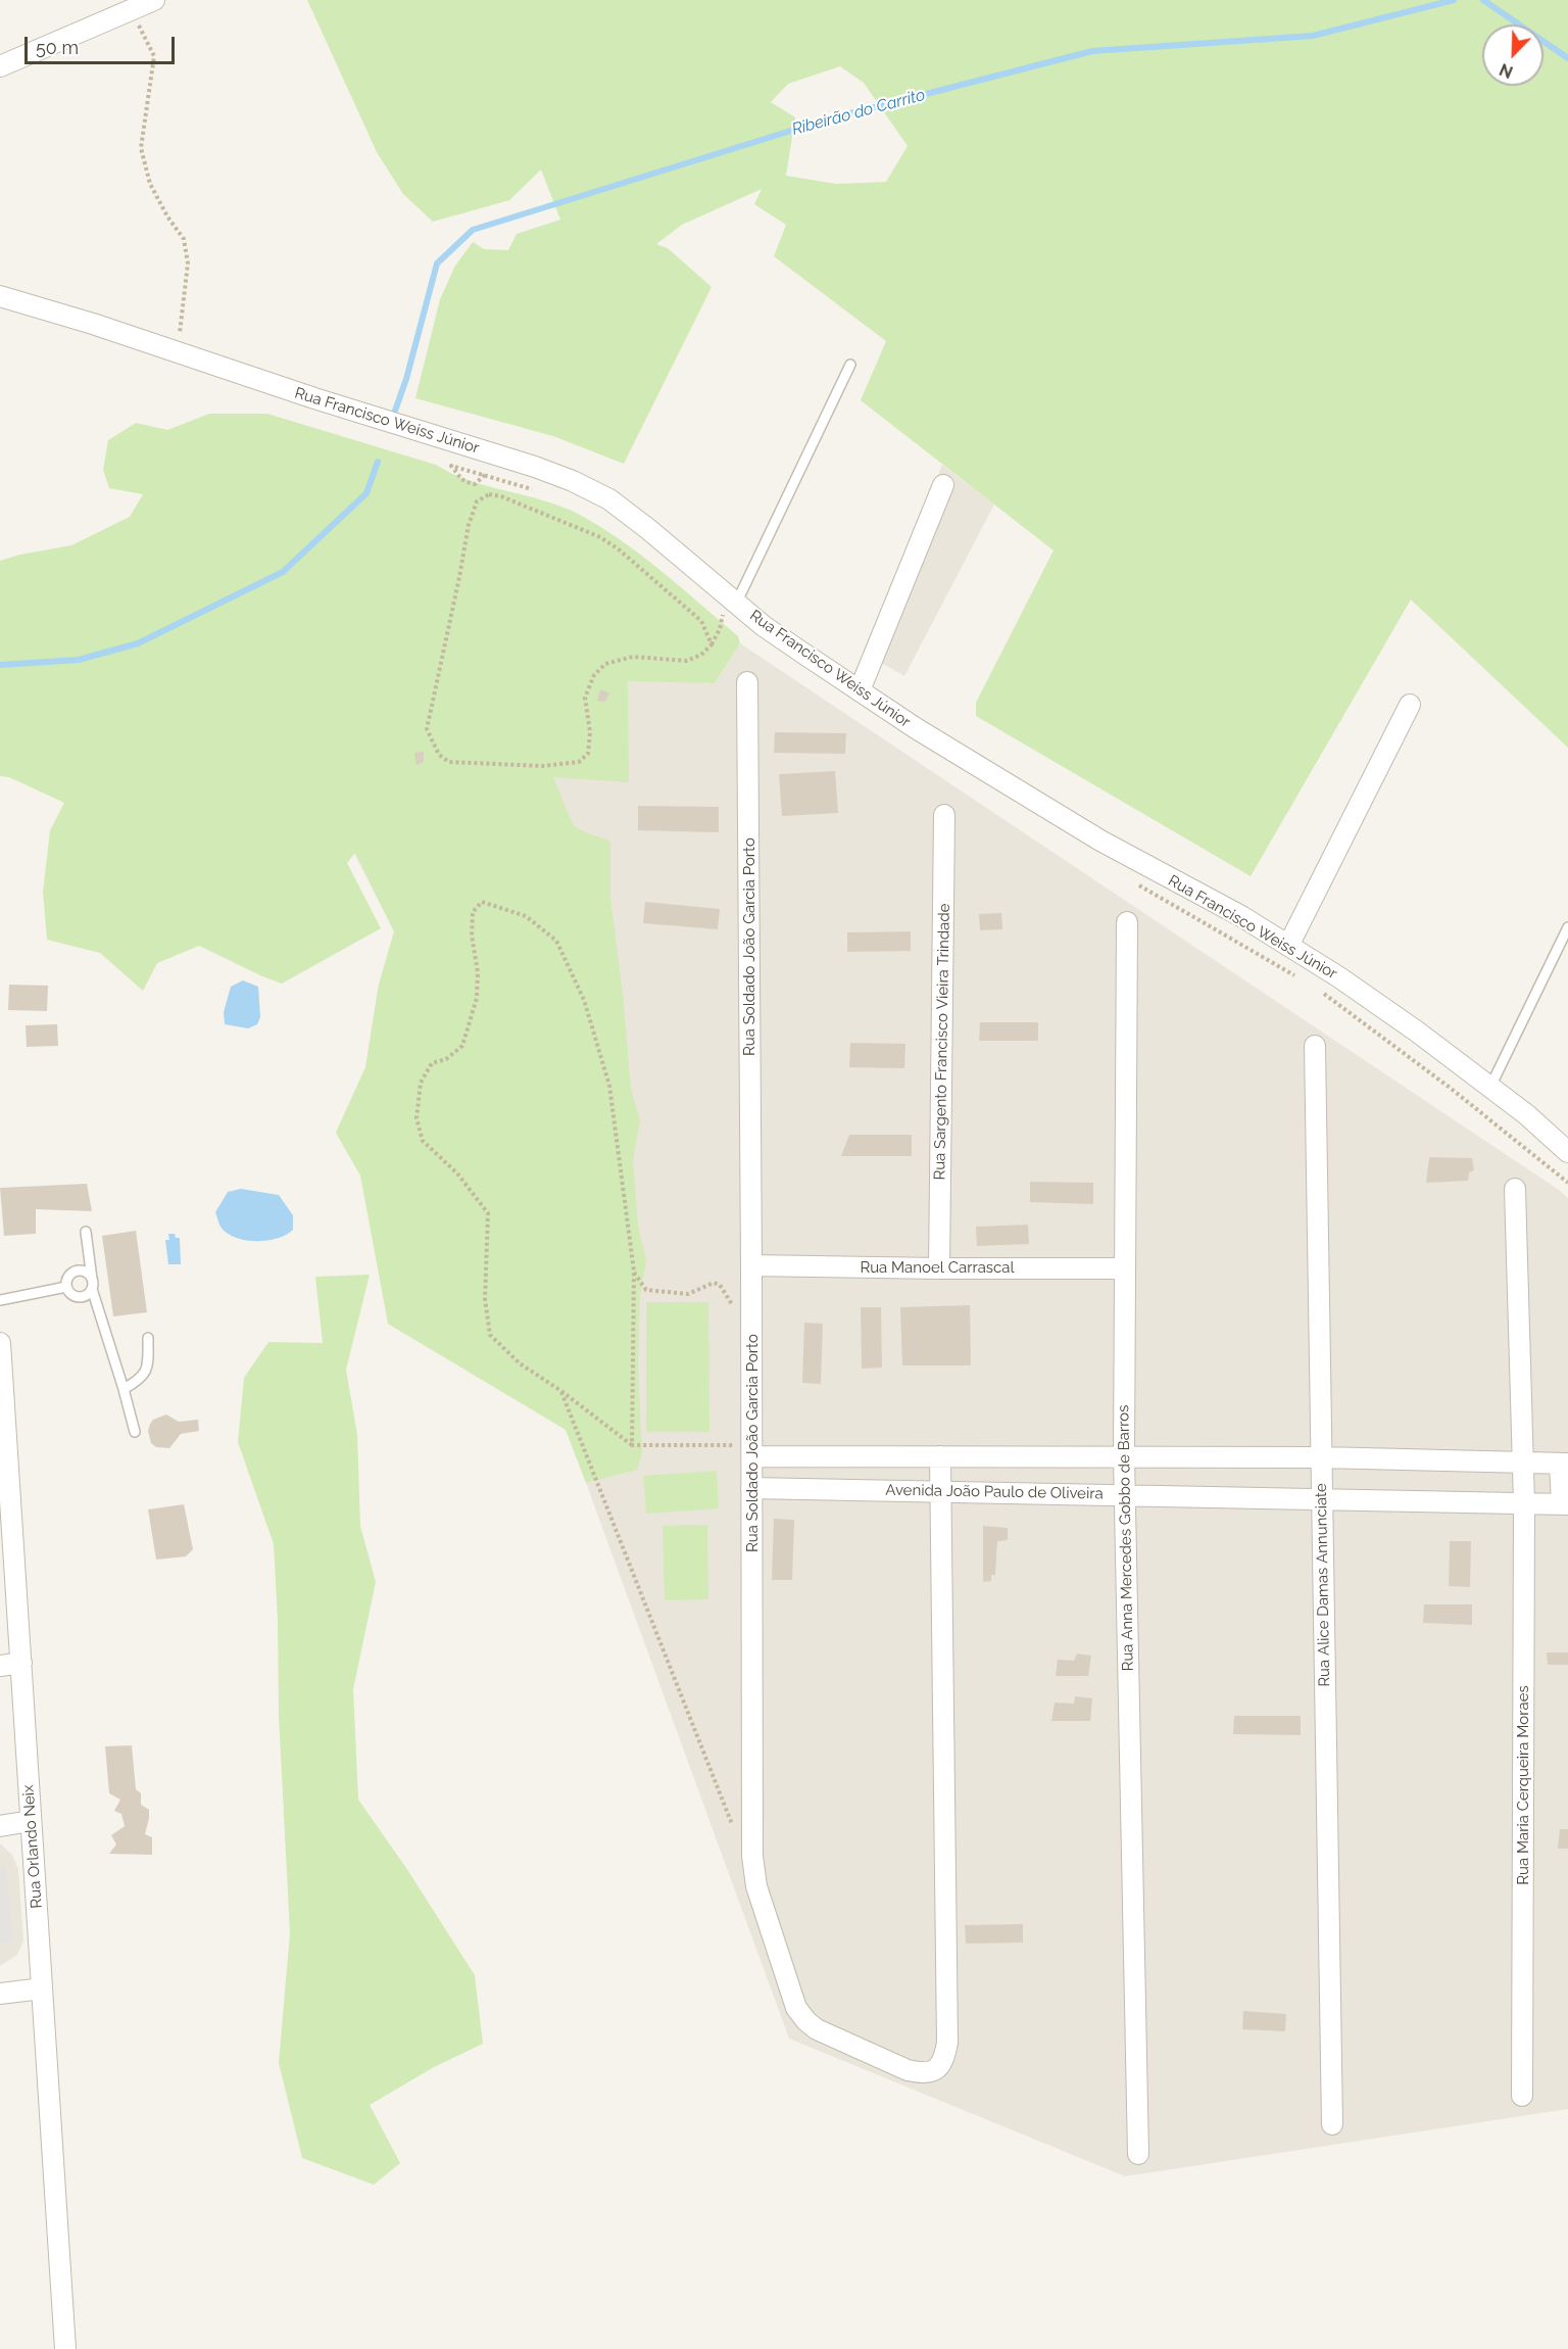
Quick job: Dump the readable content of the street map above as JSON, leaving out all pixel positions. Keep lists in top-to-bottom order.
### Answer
{
  "streets": {
    "street": [
      "Rua Francisco Weiss Júnior",
      "Rua Soldado João Garcia Porto",
      "Rua Sargento Francisco Vieira Trindade",
      "Rua Manoel Carrascal",
      "Avenida João Paulo de Oliveira",
      "Rua Anna Mercedes Gobbo de Barros",
      "Rua Alice Damas Annunciate",
      "Rua Maria Cerqueira Moraes",
      "Rua Orlando Neix"
    ]
  },
  "crossings": [
    ["Rua Soldado João Garcia Porto", "Rua Manoel Carrascal"],
    ["Rua Soldado João Garcia Porto", "Avenida João Paulo de Oliveira"],
    ["Rua Sargento Francisco Vieira Trindade", "Rua Manoel Carrascal"],
    ["Rua Manoel Carrascal", "Rua Anna Mercedes Gobbo de Barros"],
    ["Avenida João Paulo de Oliveira", "Rua Anna Mercedes Gobbo de Barros"],
    ["Avenida João Paulo de Oliveira", "Rua Alice Damas Annunciate"],
    ["Avenida João Paulo de Oliveira", "Rua Maria Cerqueira Moraes"]
  ],
  "water": ["Ribeirão do Carrito"],
  "scale_bar": "50 m",
  "north": "bottom left"
}
